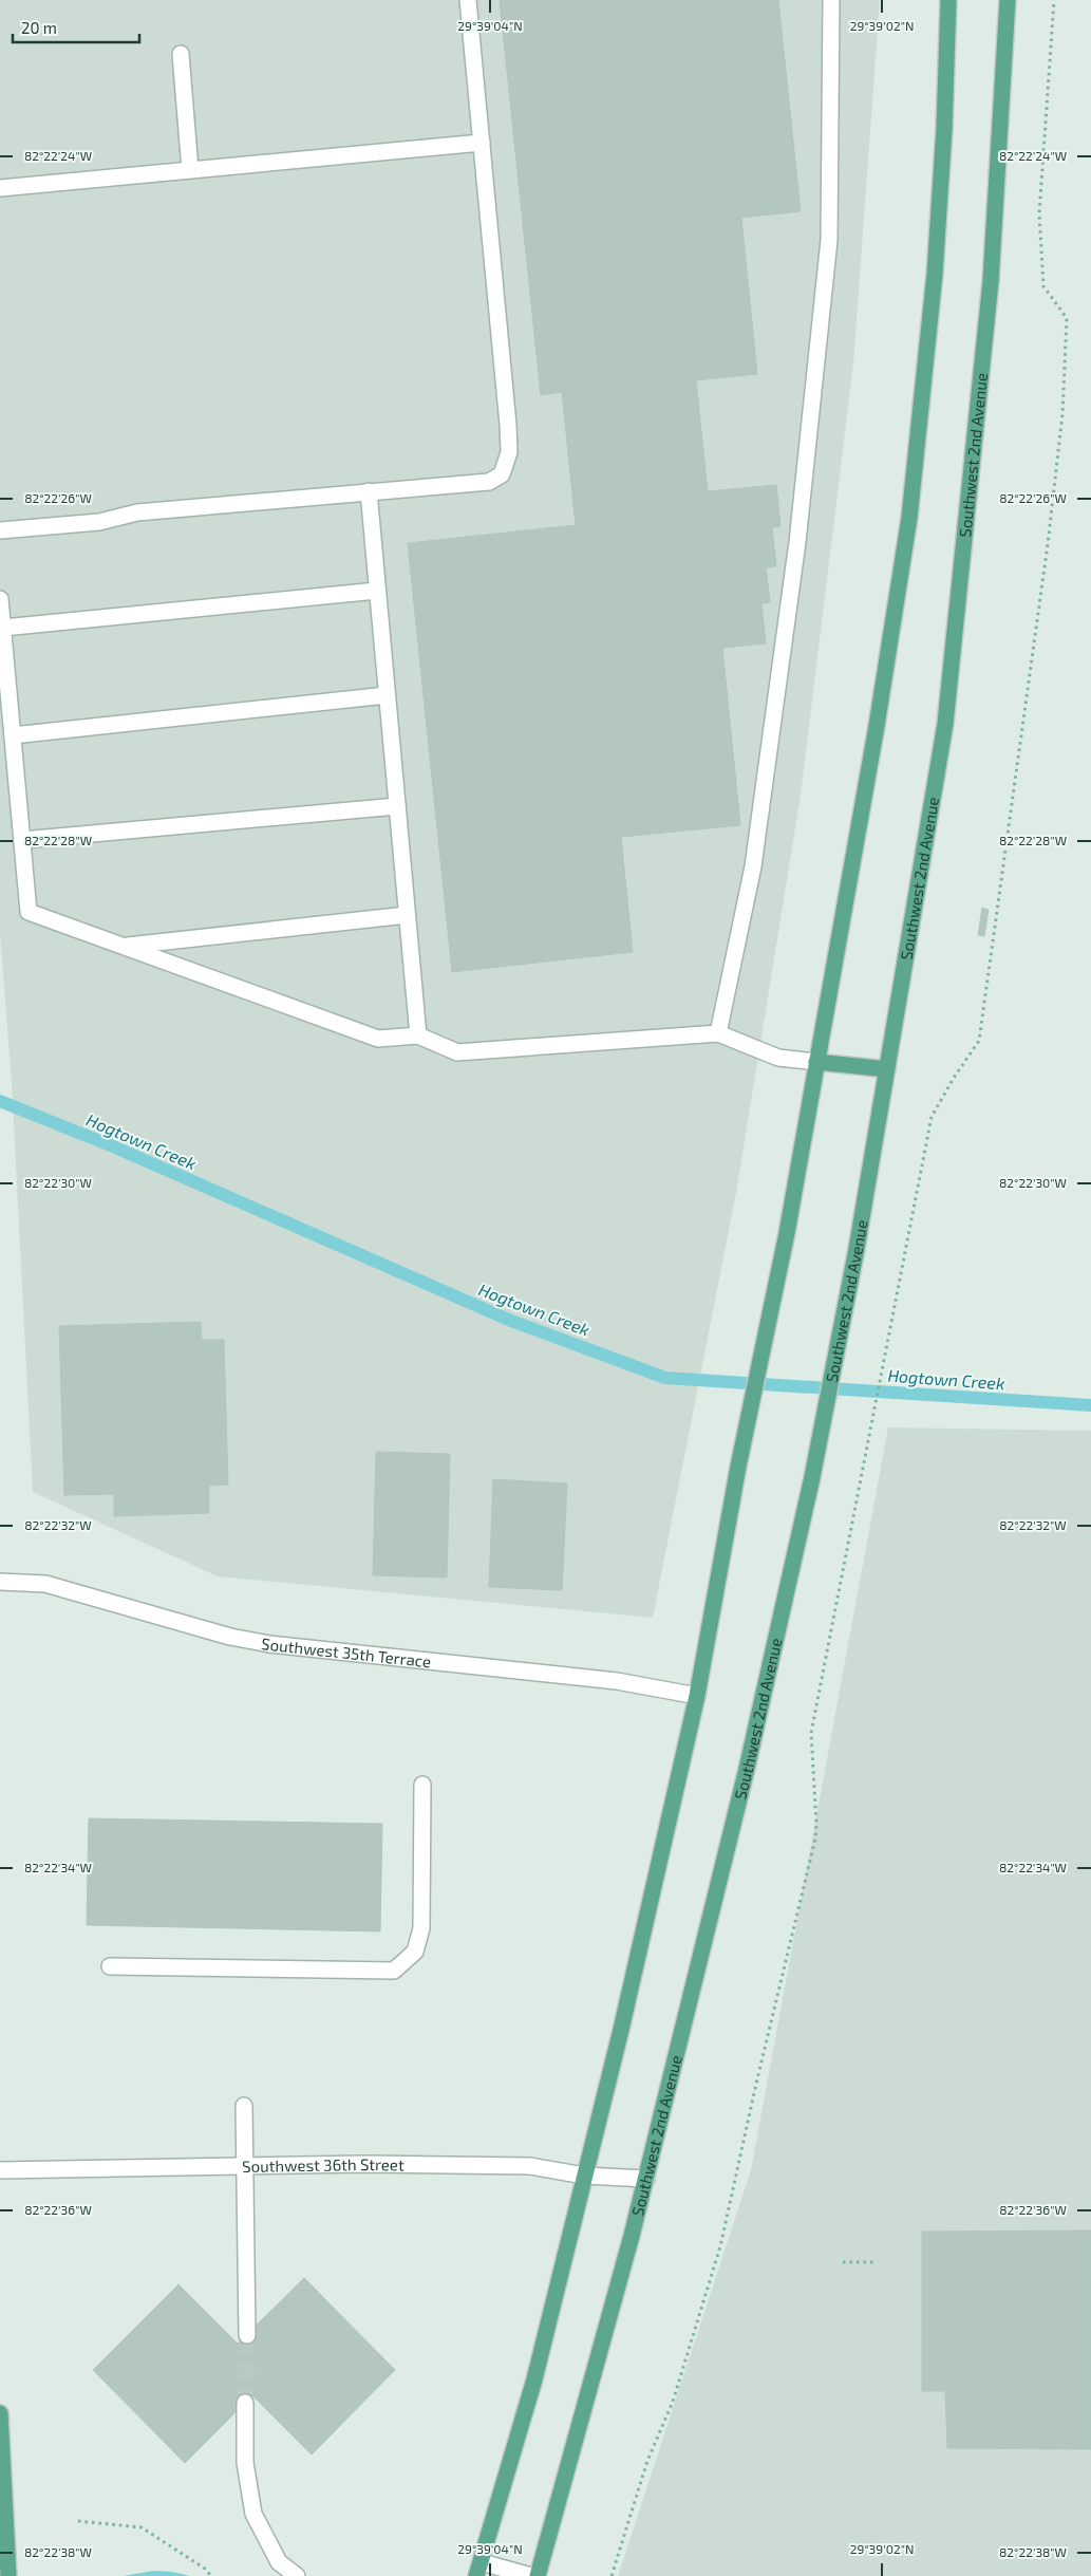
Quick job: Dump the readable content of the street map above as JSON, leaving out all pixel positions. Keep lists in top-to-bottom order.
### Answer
{
  "streets": {
    "main road": ["Southwest 2nd Avenue"],
    "street": ["Southwest 35th Terrace", "Southwest 36th Street"]
  },
  "crossings": [
    ["Southwest 2nd Avenue", "Southwest 36th Street"]
  ],
  "water": ["Hogtown Creek"],
  "scale_bar": "20 m",
  "coordinates": [
    "29°39'04\"N",
    "29°39'02\"N",
    "82°22'24\"W",
    "82°22'26\"W",
    "82°22'28\"W",
    "82°22'30\"W",
    "82°22'32\"W",
    "82°22'34\"W",
    "82°22'36\"W",
    "82°22'38\"W"
  ]
}
